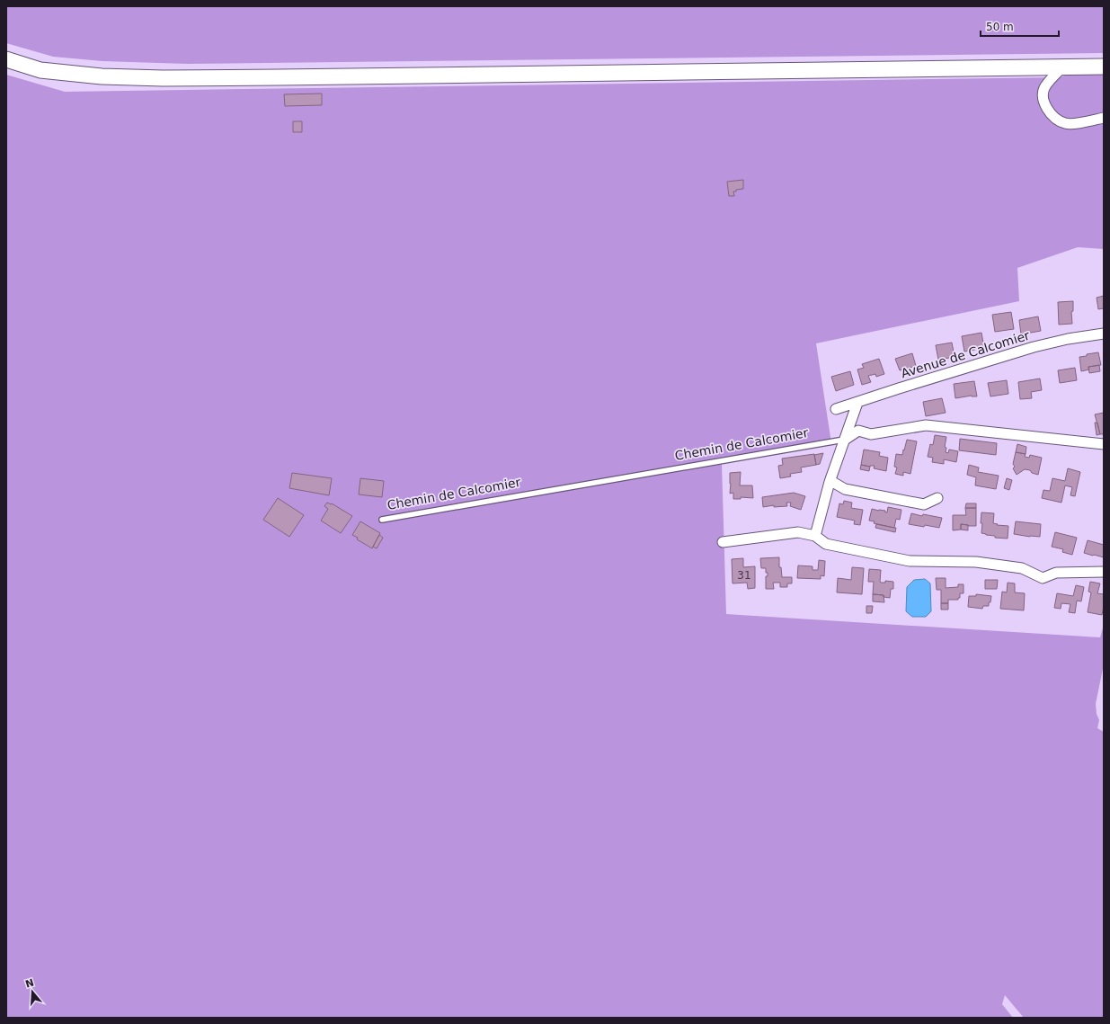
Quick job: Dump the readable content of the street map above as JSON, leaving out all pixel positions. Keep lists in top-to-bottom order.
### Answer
{
  "streets": {
    "street": ["Avenue de Calcomier", "Chemin de Calcomier"]
  },
  "house_numbers": ["31"],
  "scale_bar": "50 m",
  "north": "top"
}
